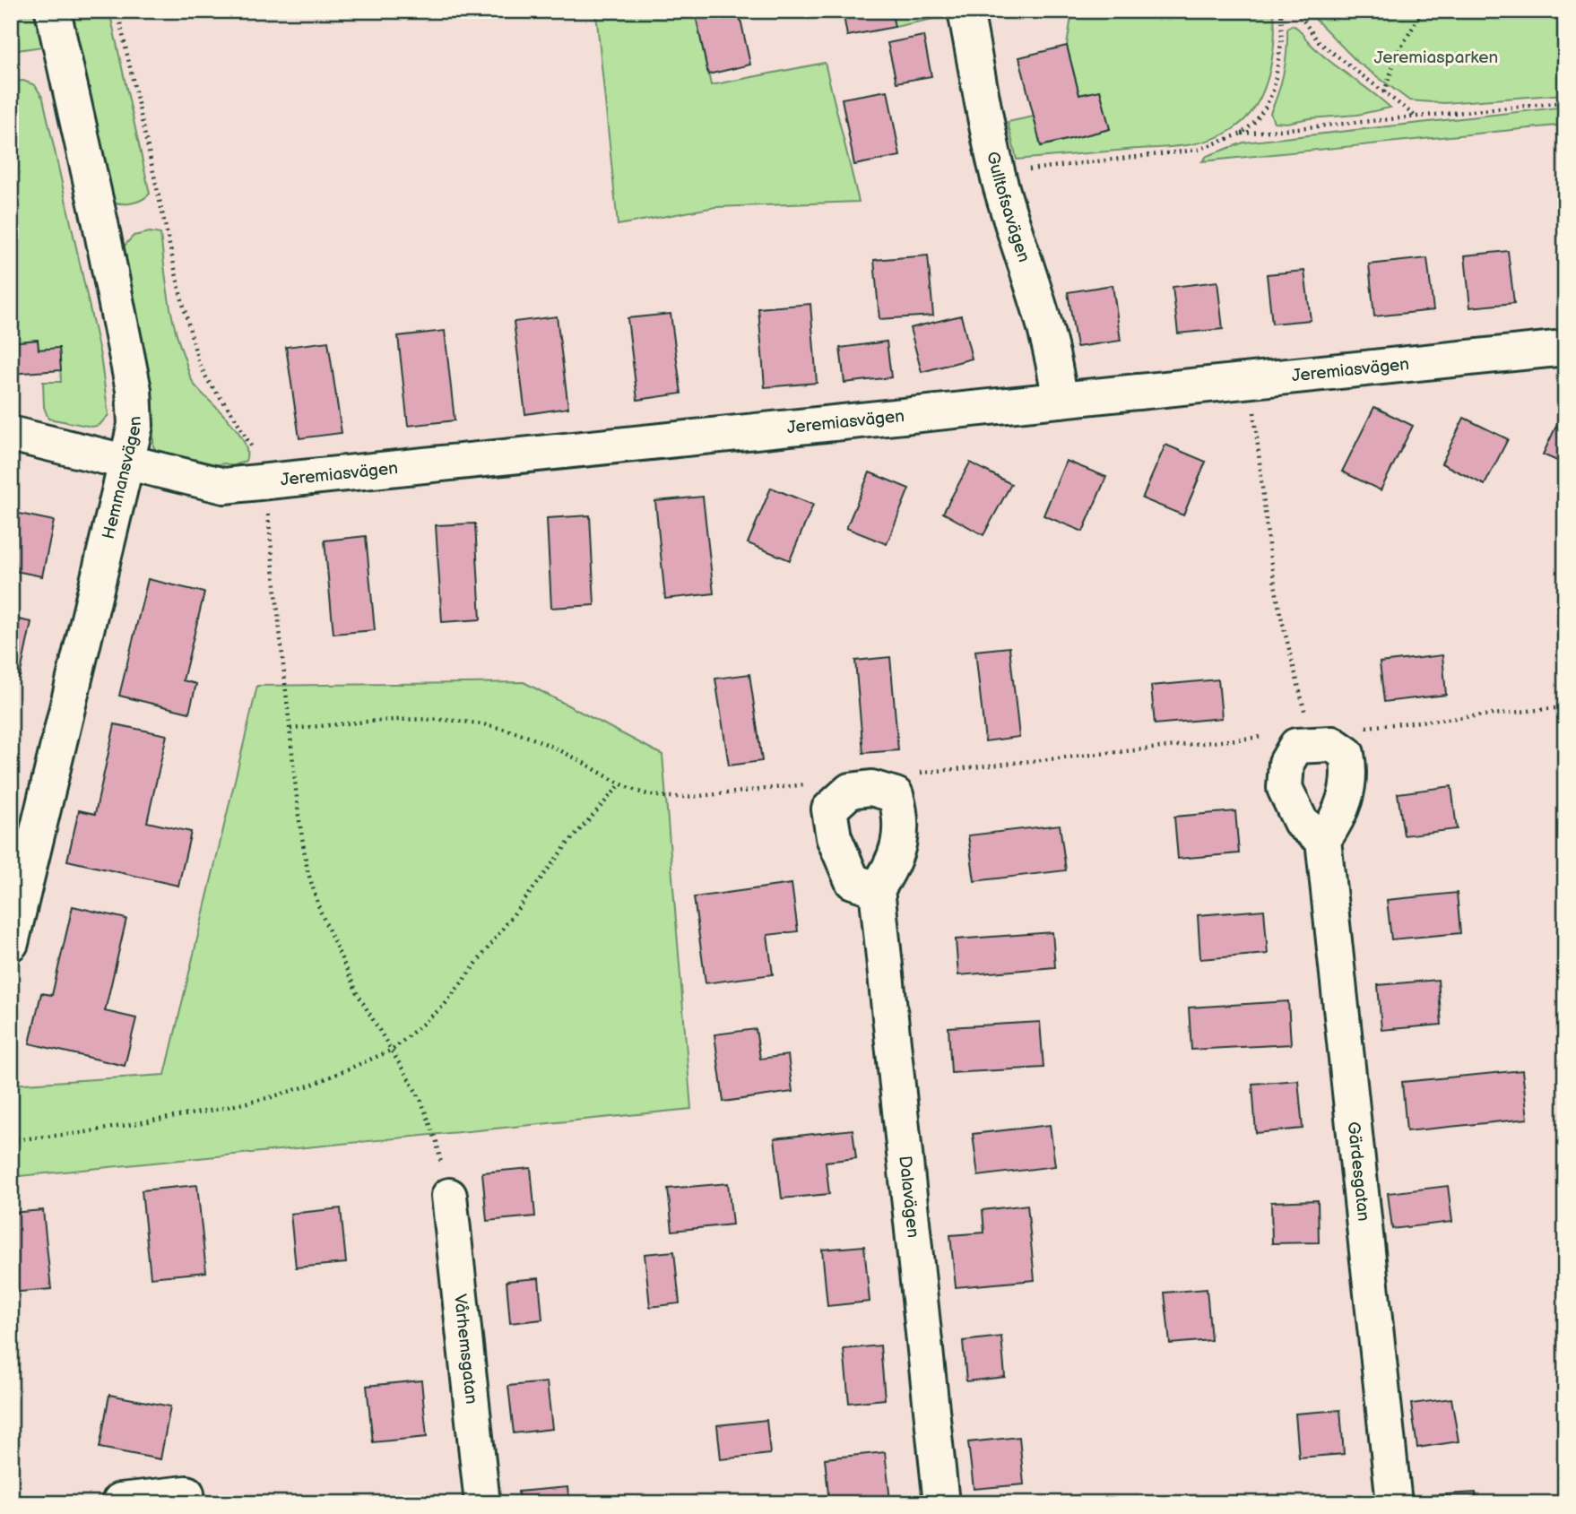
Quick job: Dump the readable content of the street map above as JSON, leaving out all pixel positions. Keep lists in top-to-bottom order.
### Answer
{
  "streets": {
    "street": [
      "Gulltofsavägen",
      "Jeremiasvägen",
      "Hemmansvägen",
      "Gärdesgatan",
      "Dalavägen",
      "Vårhemsgatan"
    ]
  },
  "crossings": [
    ["Gulltofsavägen", "Jeremiasvägen"],
    ["Jeremiasvägen", "Hemmansvägen"]
  ],
  "parks": ["Jeremiasparken"]
}
